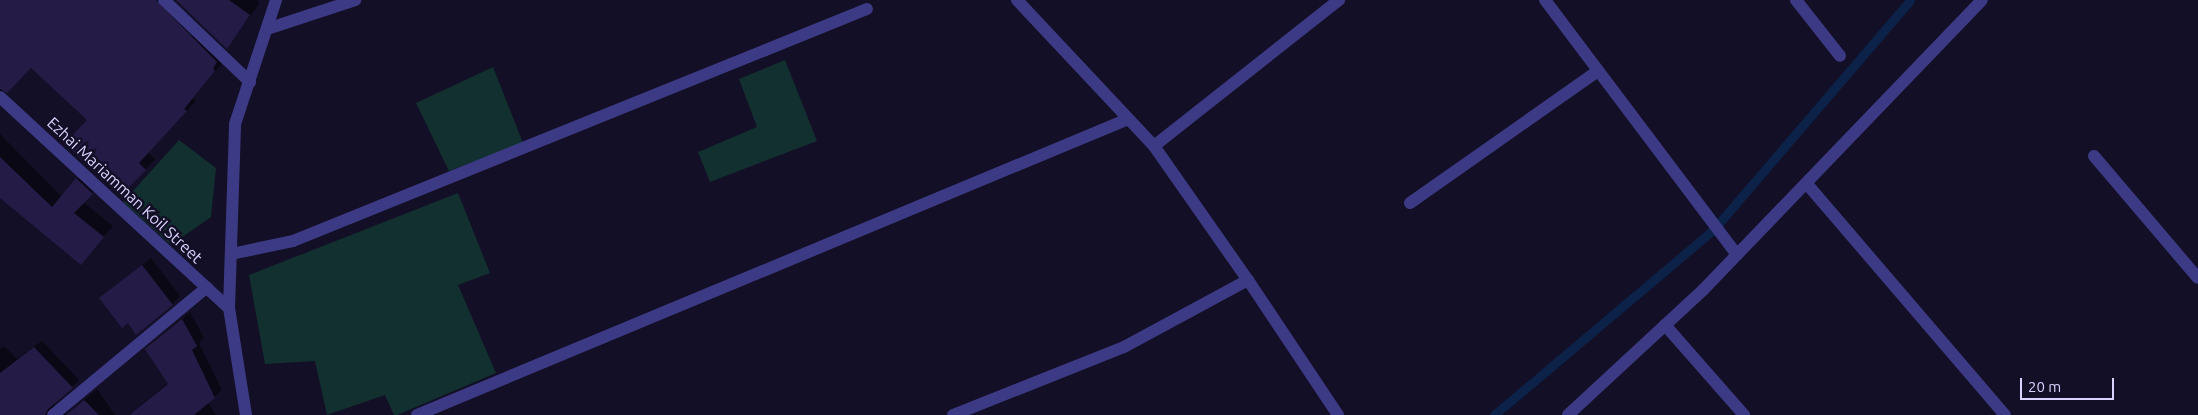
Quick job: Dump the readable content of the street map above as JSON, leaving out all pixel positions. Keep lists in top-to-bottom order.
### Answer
{
  "streets": {
    "street": ["Ezhai Mariamman Koil Street"]
  },
  "scale_bar": "20 m"
}
